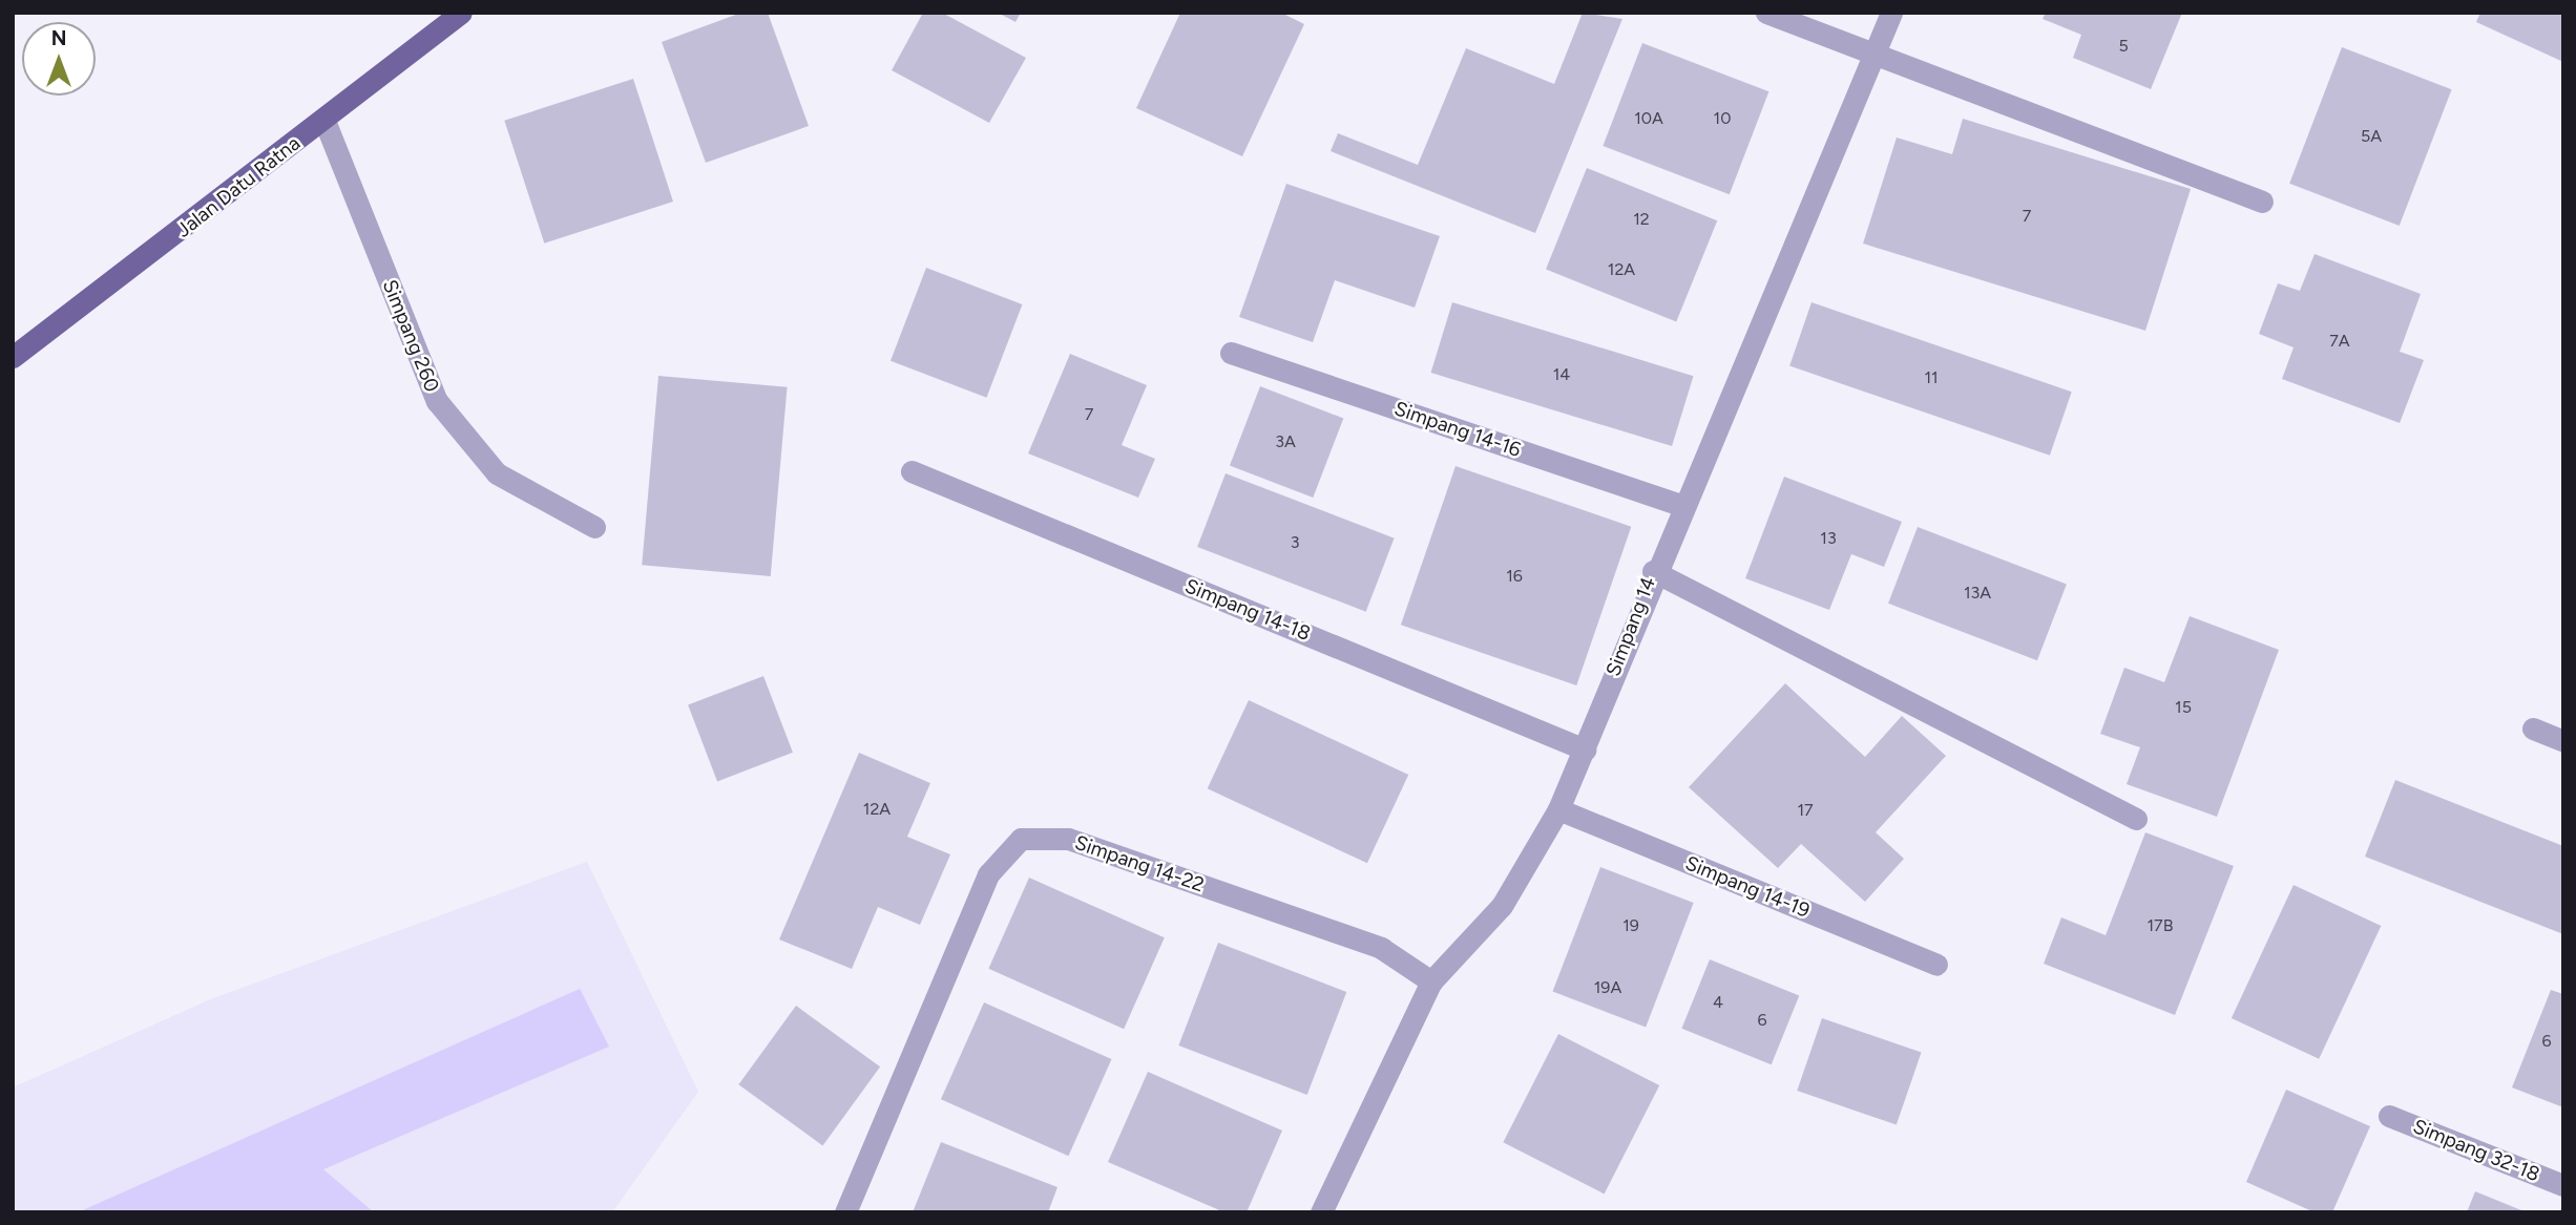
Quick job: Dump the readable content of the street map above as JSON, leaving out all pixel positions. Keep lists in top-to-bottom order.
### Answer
{
  "streets": {
    "main road": ["Jalan Datu Ratna"],
    "street": [
      "Simpang 260",
      "Simpang 14-16",
      "Simpang 14-18",
      "Simpang 14",
      "Simpang 14-22",
      "Simpang 14-19",
      "Simpang 32-18"
    ]
  },
  "crossings": [
    ["Jalan Datu Ratna", "Simpang 260"],
    ["Simpang 14-16", "Simpang 14"],
    ["Simpang 14-18", "Simpang 14"],
    ["Simpang 14", "Simpang 14-22"],
    ["Simpang 14", "Simpang 14-19"]
  ],
  "house_numbers": [
    "5",
    "10A",
    "10",
    "5A",
    "7",
    "12",
    "12A",
    "7A",
    "14",
    "11",
    "7",
    "3A",
    "13",
    "3",
    "16",
    "13A",
    "15",
    "12A",
    "17",
    "19",
    "17B",
    "19A",
    "4",
    "6",
    "6"
  ],
  "north": "top"
}
